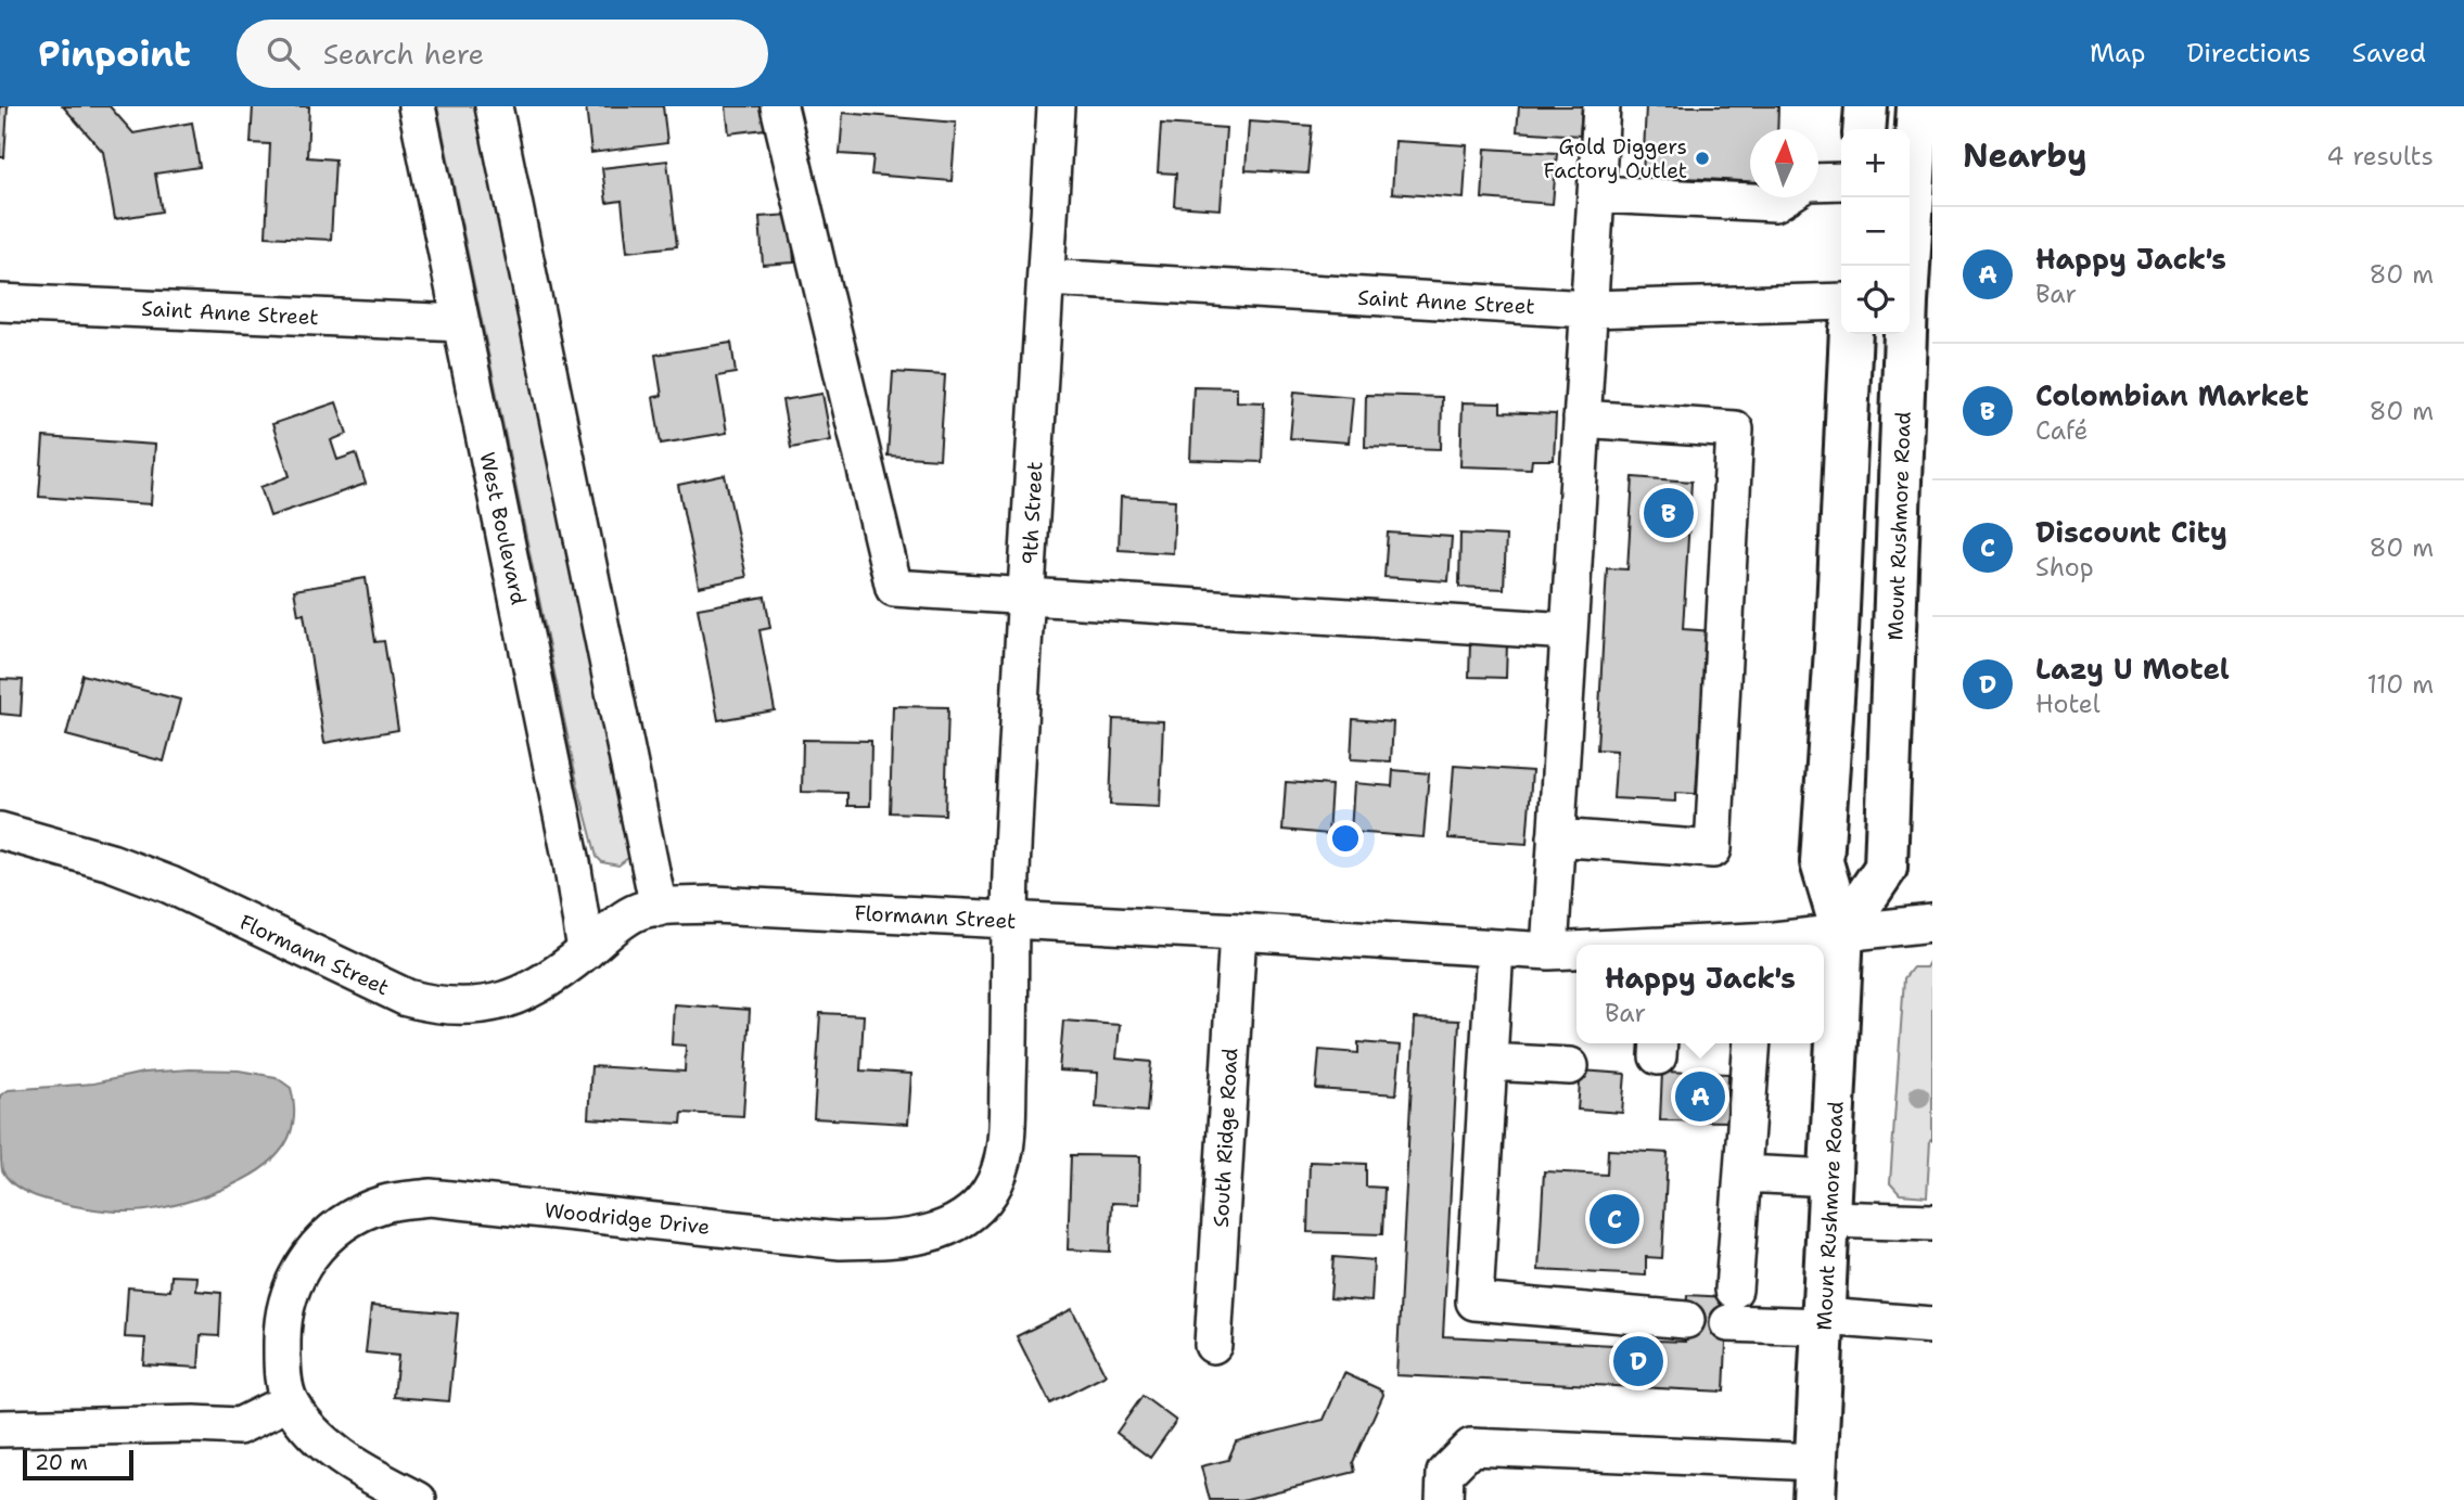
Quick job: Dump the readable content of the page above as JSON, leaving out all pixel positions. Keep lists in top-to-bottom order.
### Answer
{
  "streets": {
    "highway": ["Mount Rushmore Road"],
    "street": [
      "Saint Anne Street",
      "9th Street",
      "West Boulevard",
      "Flormann Street",
      "South Ridge Road",
      "Woodridge Drive"
    ]
  },
  "crossings": [
    ["Saint Anne Street", "9th Street"],
    ["Saint Anne Street", "West Boulevard"],
    ["9th Street", "Flormann Street"],
    ["9th Street", "Woodridge Drive"],
    ["Mount Rushmore Road", "Flormann Street"],
    ["West Boulevard", "Flormann Street"],
    ["Flormann Street", "South Ridge Road"],
    ["Flormann Street", "Woodridge Drive"]
  ],
  "places": ["Gold Diggers Factory Outlet"],
  "scale_bar": "20 m",
  "north": "top",
  "page": {
    "header": "Pinpoint",
    "search": "Search here",
    "nav": ["Map", "Directions", "Saved"],
    "heading": ["Nearby", "4 results"],
    "map_buttons": ["+", "−"],
    "list": [
      {
        "mark": "A",
        "name": "Happy Jack's",
        "note": "Bar",
        "value": "80 m"
      },
      {
        "mark": "B",
        "name": "Colombian Market",
        "note": "Café",
        "value": "80 m"
      },
      {
        "mark": "C",
        "name": "Discount City",
        "note": "Shop",
        "value": "80 m"
      },
      {
        "mark": "D",
        "name": "Lazy U Motel",
        "note": "Hotel",
        "value": "110 m"
      }
    ],
    "pins": [
      "B",
      "A",
      "C",
      "D"
    ],
    "popup": ["Happy Jack's", "Bar"],
    "scale": "20 m"
  }
}
